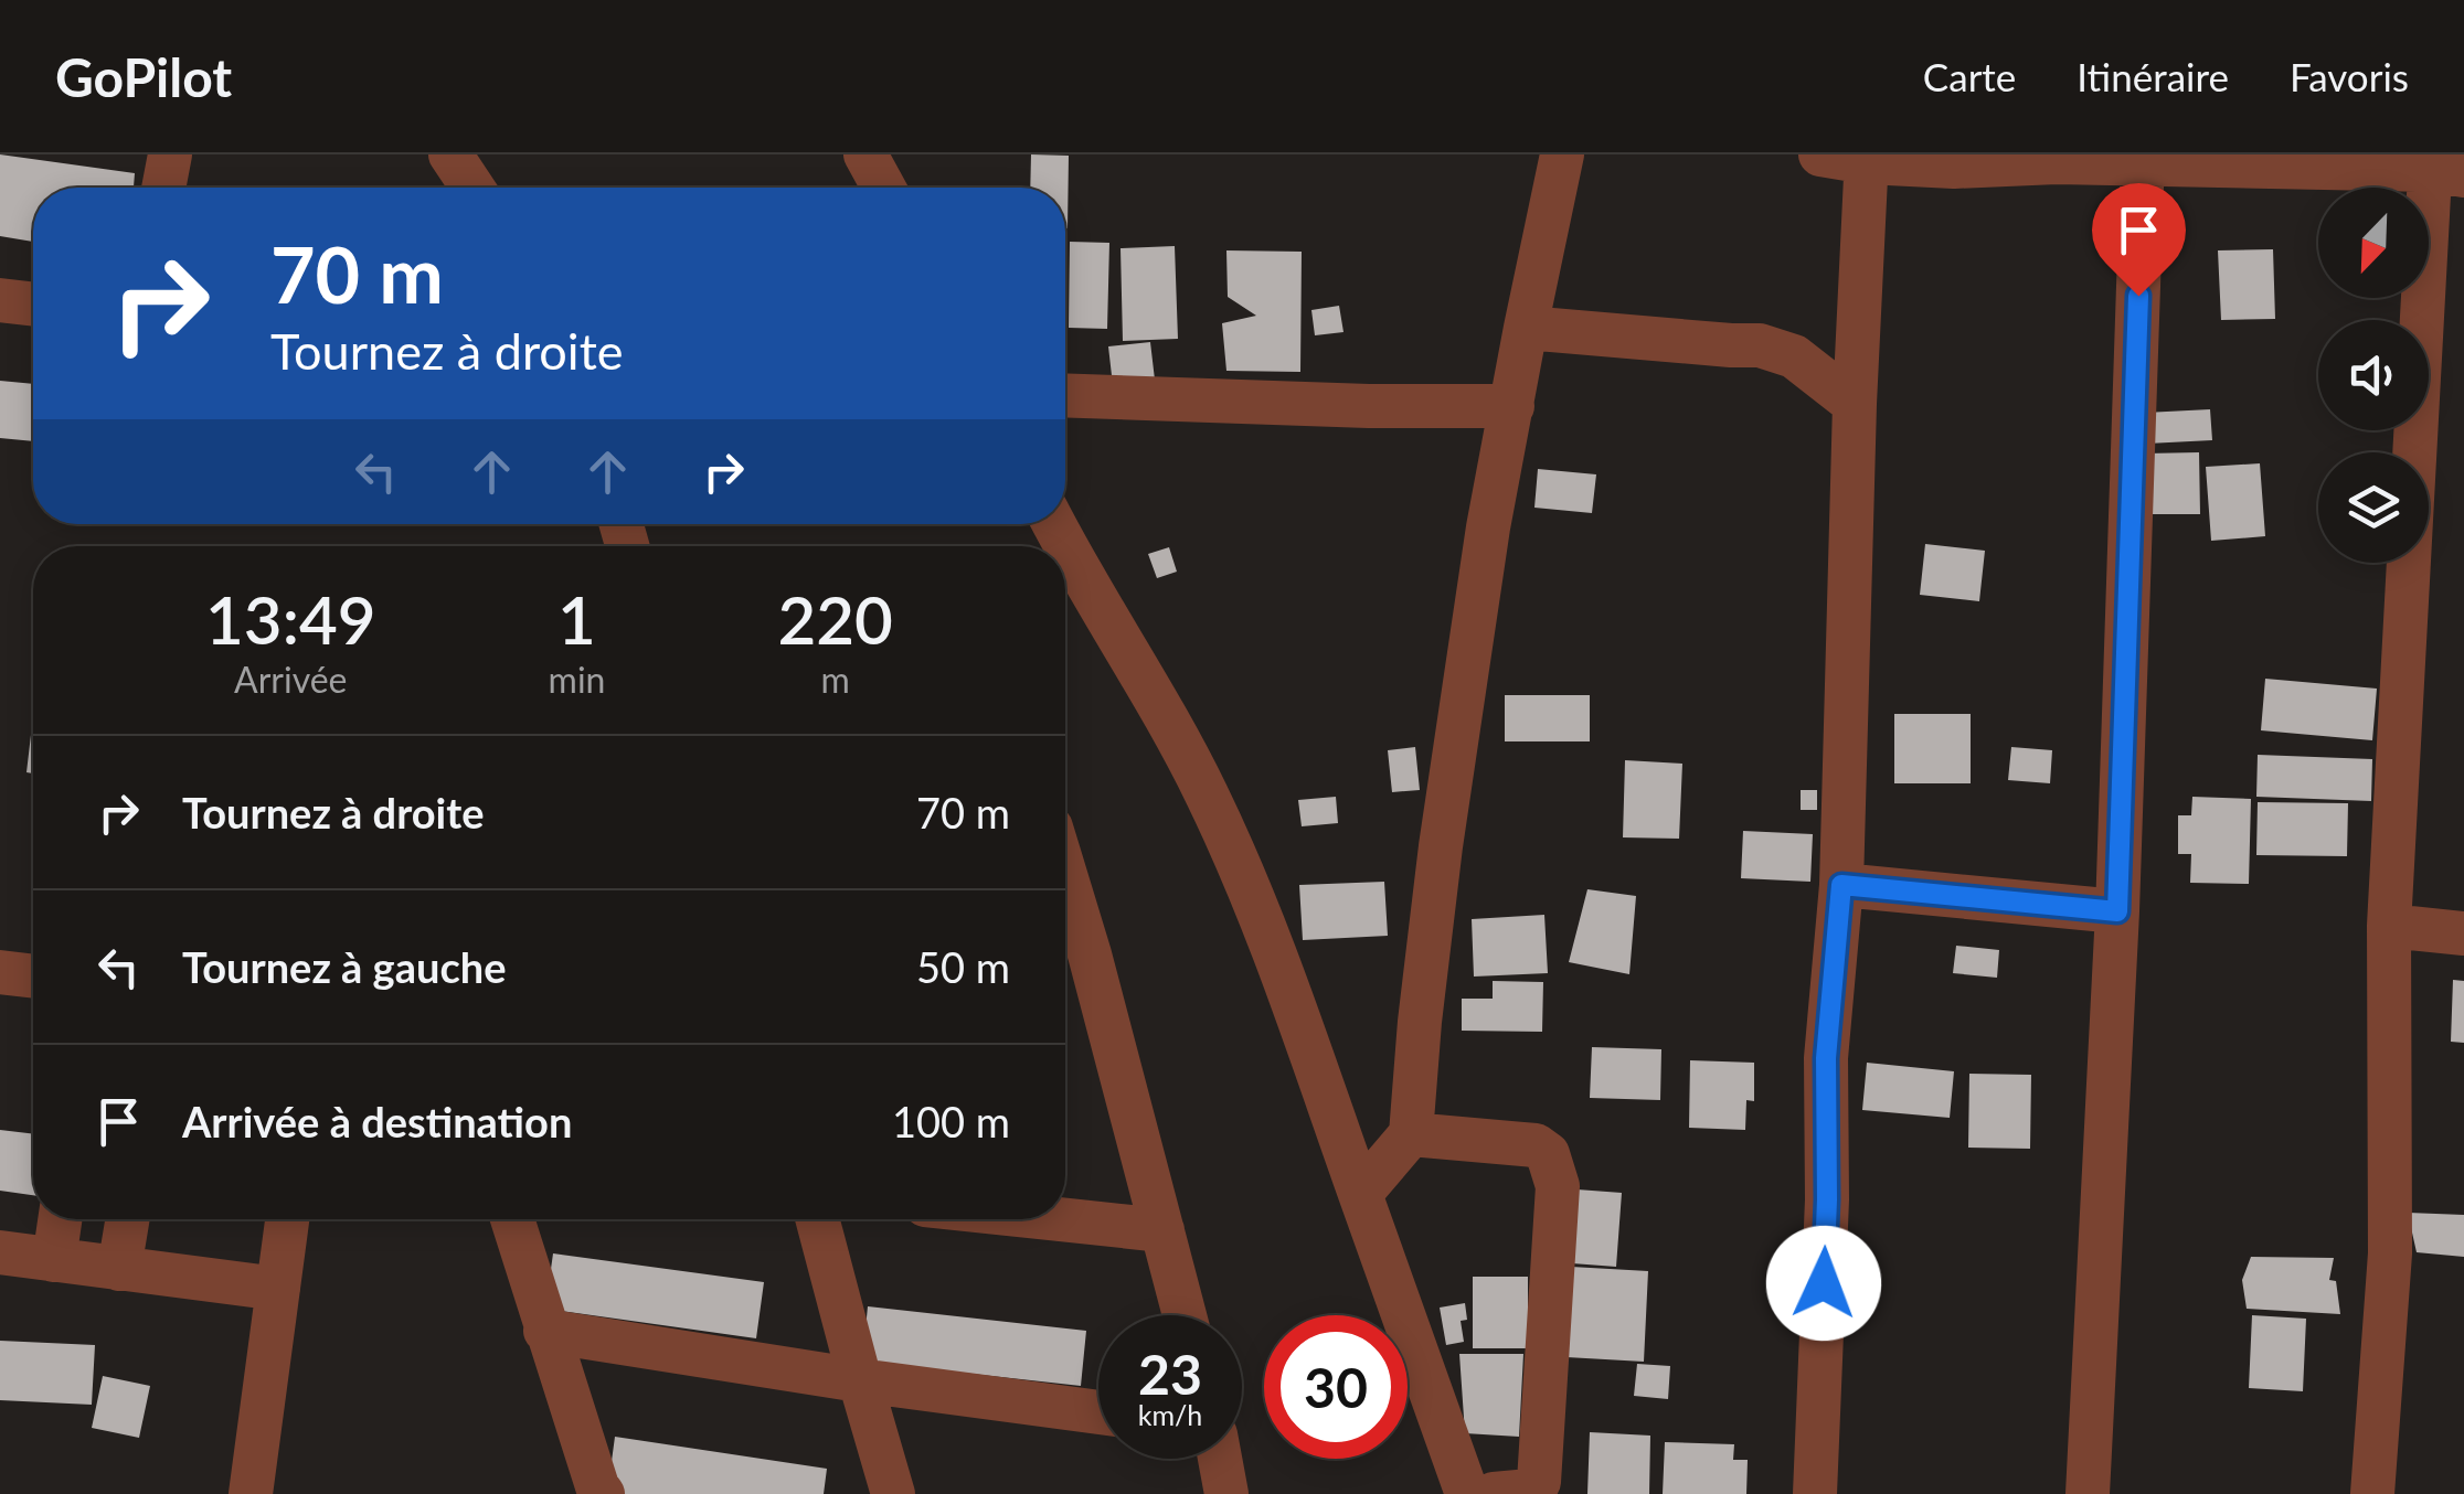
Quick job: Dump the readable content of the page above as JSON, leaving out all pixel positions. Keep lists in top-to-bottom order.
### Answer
{
  "north": "bottom left",
  "page": {
    "header": "GoPilot",
    "nav": ["Carte", "Itinéraire", "Favoris"],
    "turn": ["70 m", "Tournez à droite"],
    "eta": [
      "13:49",
      "Arrivée",
      "1",
      "min",
      "220",
      "m"
    ],
    "list": [
      {
        "name": "Tournez à droite",
        "value": "70 m"
      },
      {
        "name": "Tournez à gauche",
        "value": "50 m"
      },
      {
        "name": "Arrivée à destination",
        "value": "100 m"
      }
    ],
    "speed": "23 km/h",
    "limit": "30"
  }
}
